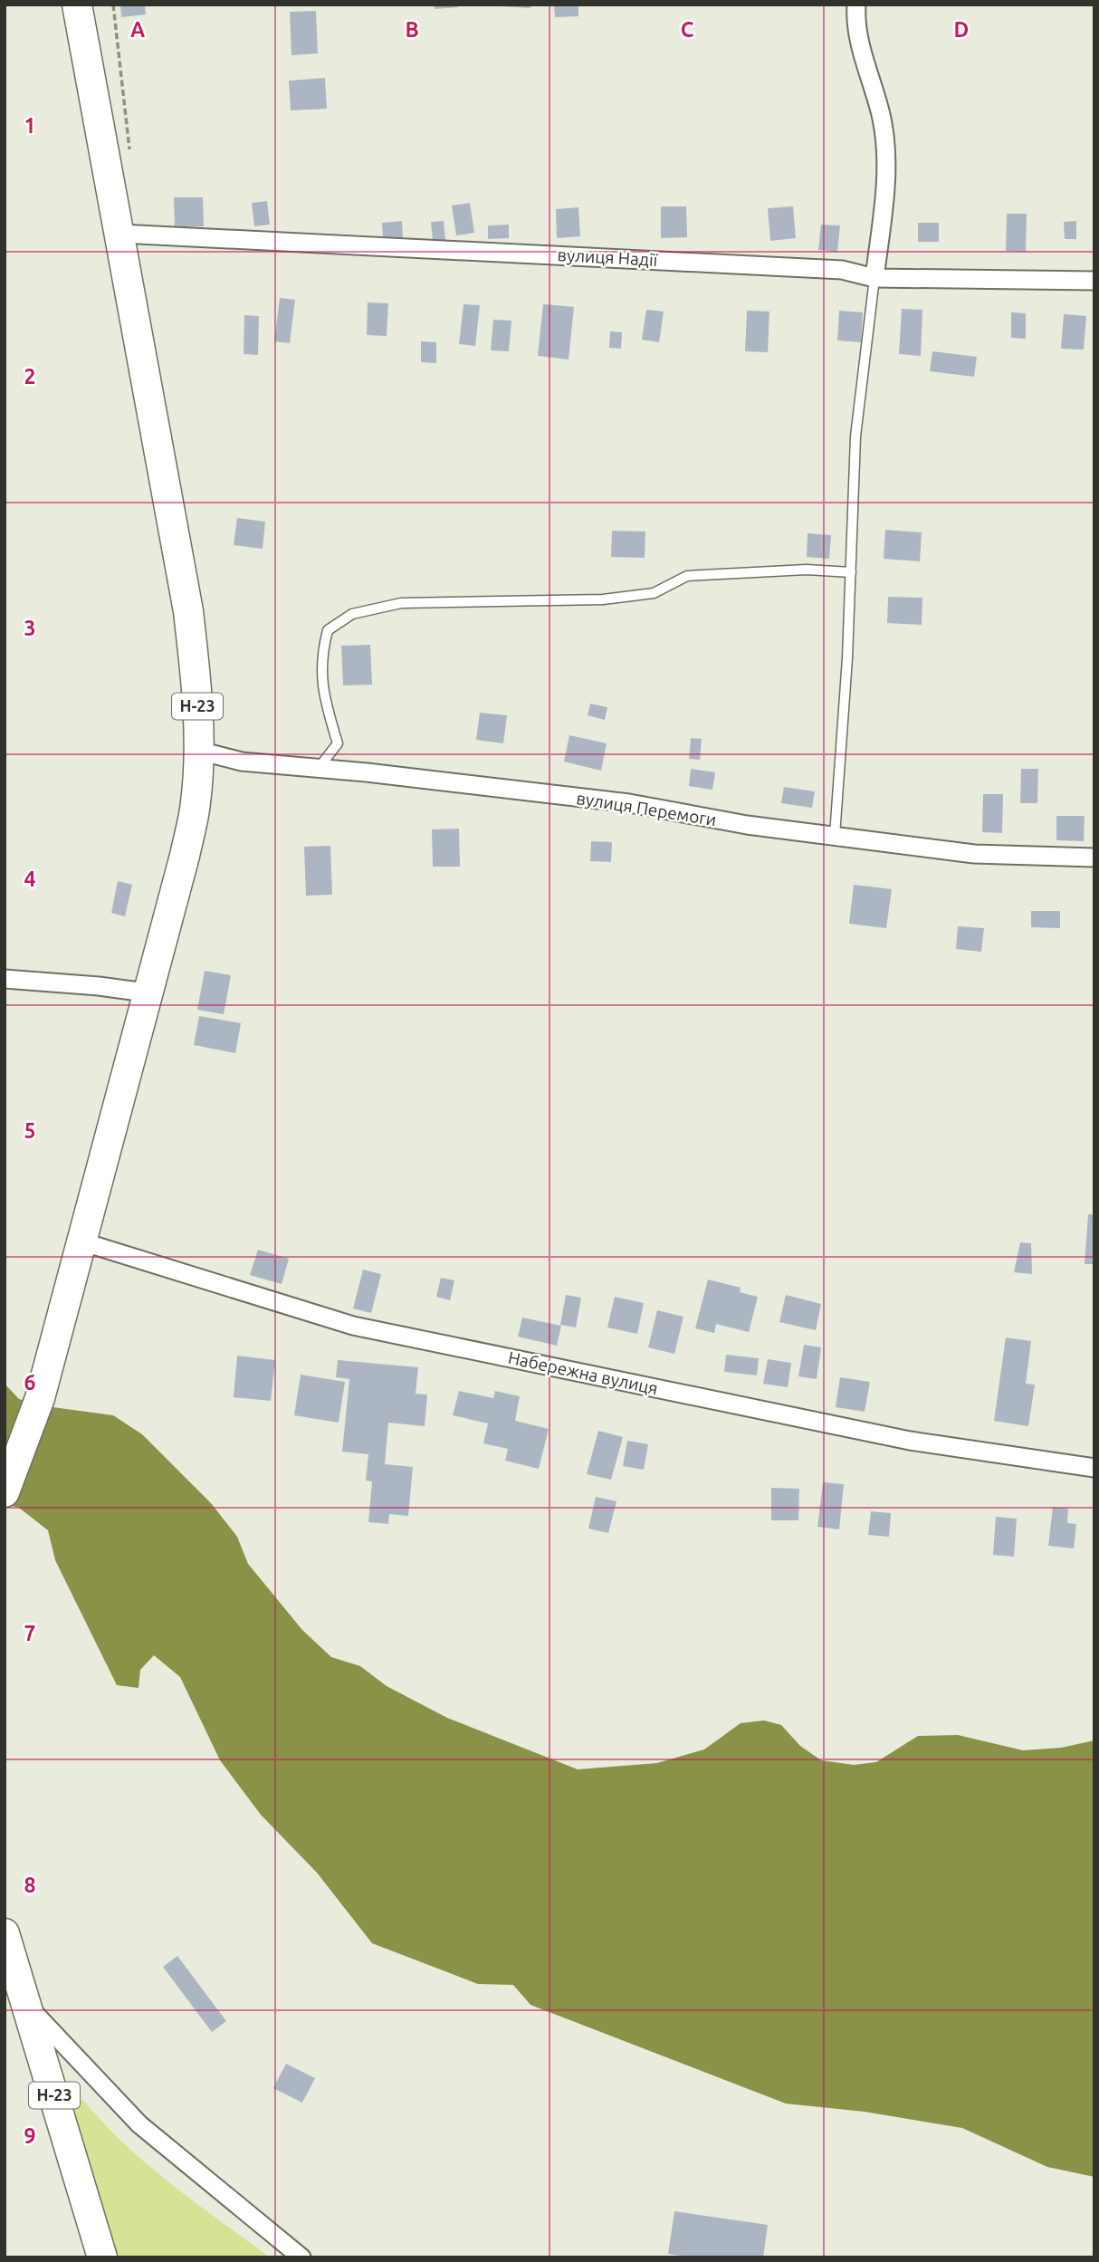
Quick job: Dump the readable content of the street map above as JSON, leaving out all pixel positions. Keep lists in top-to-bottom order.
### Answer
{
  "streets": {
    "main road": ["Н-23"],
    "street": ["вулиця Надії", "вулиця Перемоги", "Набережна вулиця"]
  },
  "crossings": [
    ["вулиця Надії", "Н-23"],
    ["Н-23", "вулиця Перемоги"],
    ["Н-23", "Набережна вулиця"]
  ],
  "grid": {
    "columns": [
      "A",
      "B",
      "C",
      "D"
    ],
    "rows": [
      "1",
      "2",
      "3",
      "4",
      "5",
      "6",
      "7",
      "8",
      "9"
    ]
  }
}
